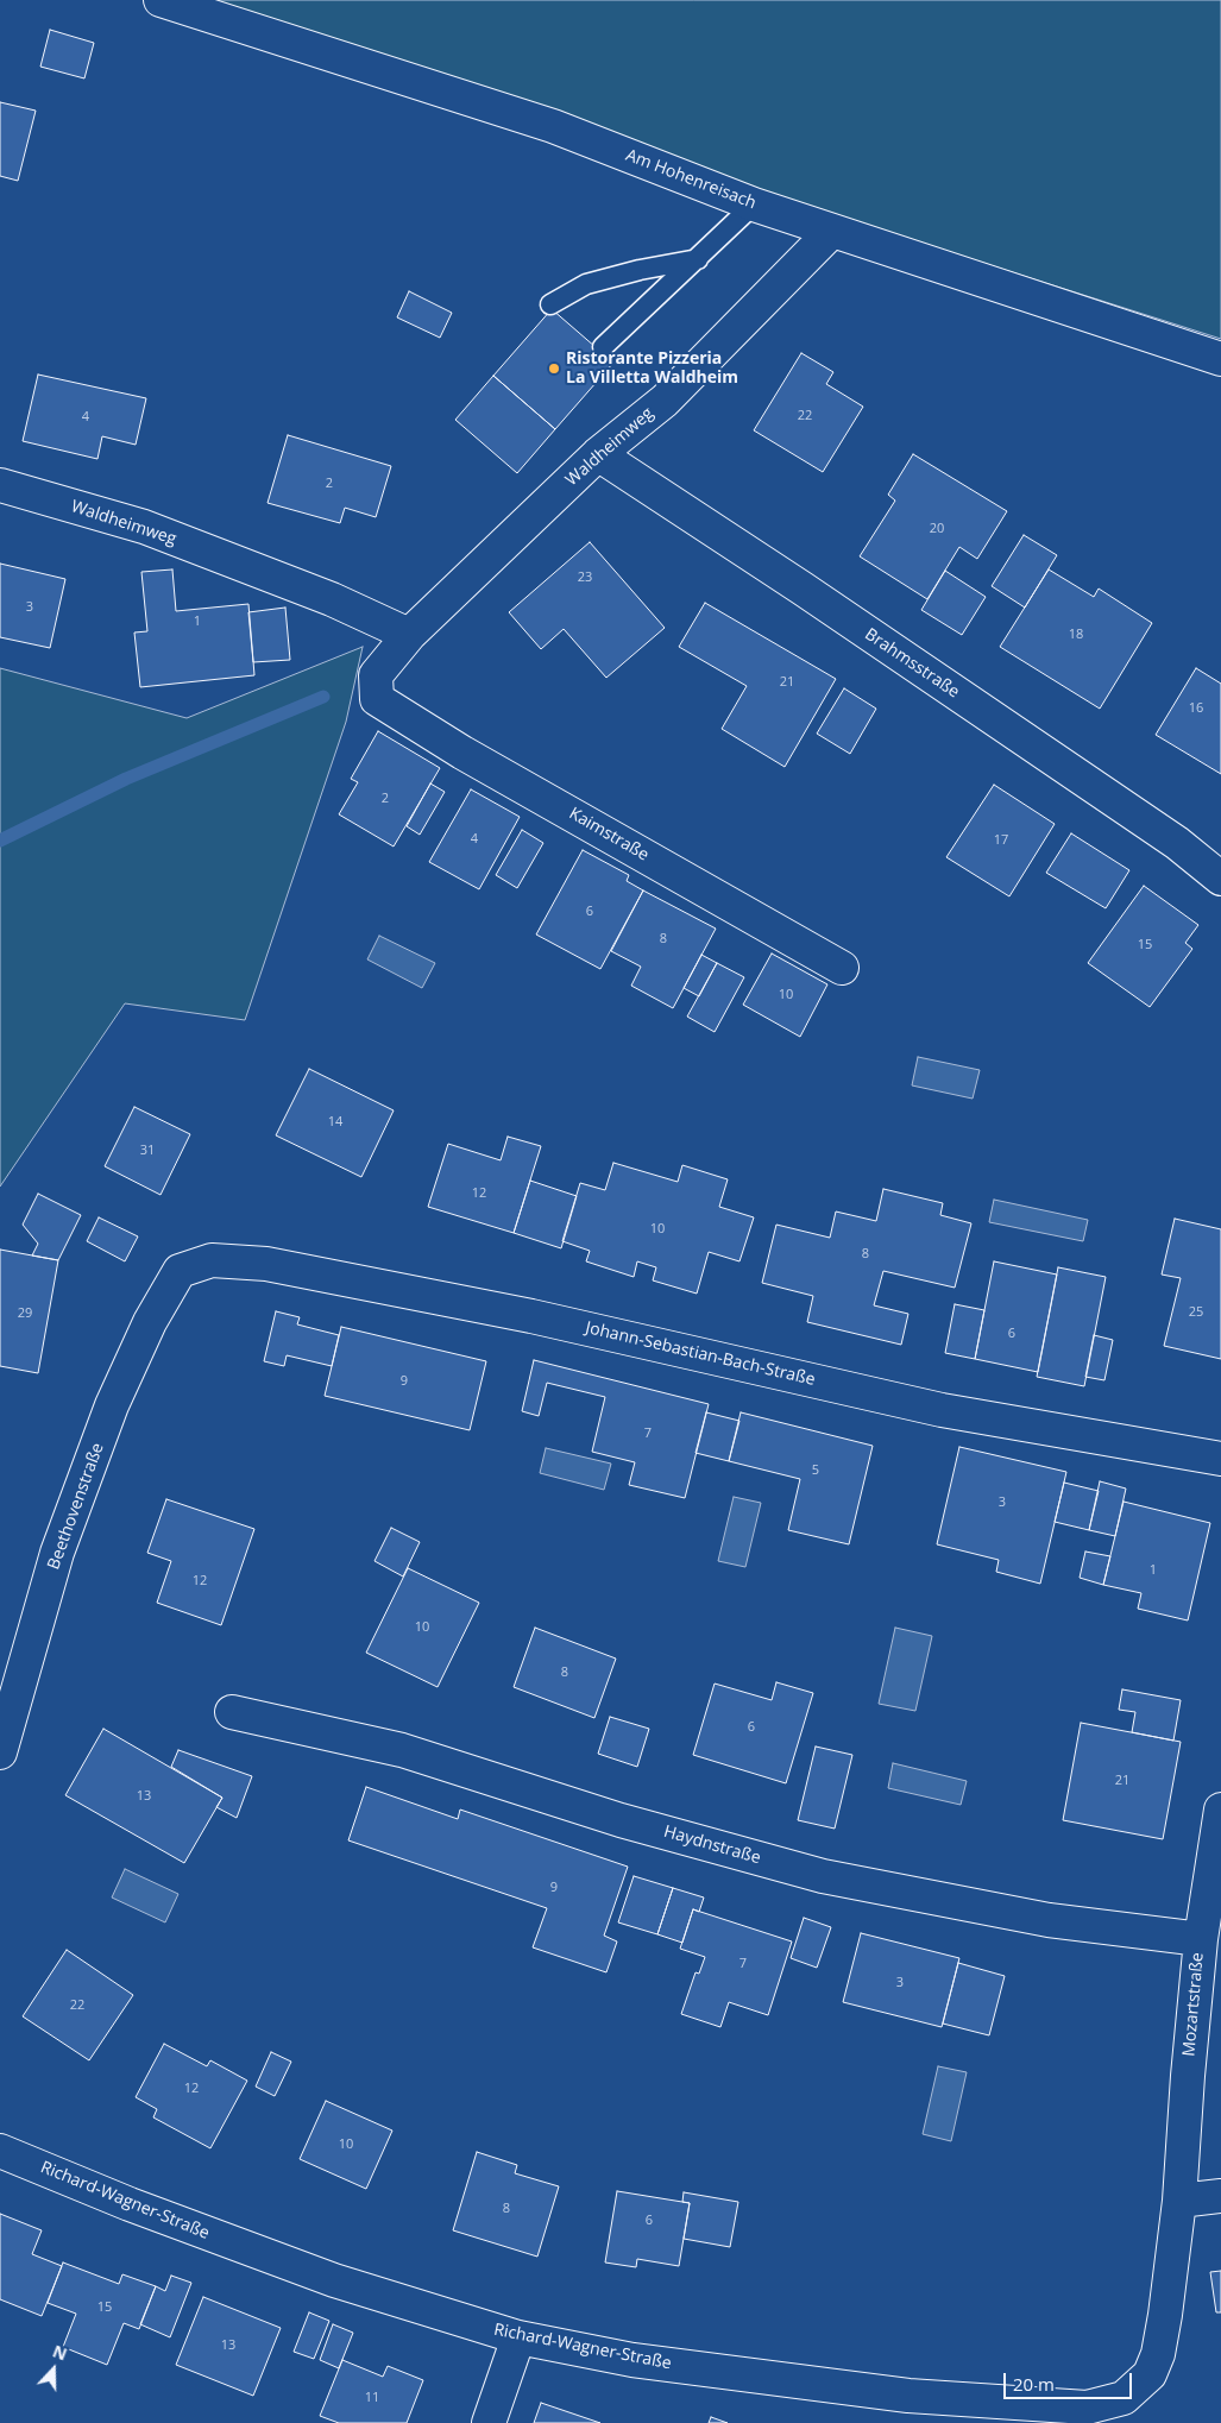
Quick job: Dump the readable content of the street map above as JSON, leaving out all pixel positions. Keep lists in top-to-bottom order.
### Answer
{
  "streets": {
    "street": [
      "Am Hohenreisach",
      "Waldheimweg",
      "Brahmsstraße",
      "Kaimstraße",
      "Johann-Sebastian-Bach-Straße",
      "Beethovenstraße",
      "Haydnstraße",
      "Mozartstraße",
      "Richard-Wagner-Straße"
    ]
  },
  "crossings": [
    ["Am Hohenreisach", "Waldheimweg"],
    ["Waldheimweg", "Brahmsstraße"],
    ["Waldheimweg", "Kaimstraße"],
    ["Johann-Sebastian-Bach-Straße", "Beethovenstraße"],
    ["Haydnstraße", "Mozartstraße"],
    ["Mozartstraße", "Richard-Wagner-Straße"]
  ],
  "places": ["Ristorante Pizzeria La Villetta Waldheim"],
  "house_numbers": [
    "22",
    "4",
    "2",
    "20",
    "23",
    "3",
    "1",
    "18",
    "21",
    "16",
    "2",
    "4",
    "17",
    "6",
    "8",
    "15",
    "10",
    "14",
    "31",
    "12",
    "10",
    "8",
    "25",
    "29",
    "6",
    "9",
    "7",
    "5",
    "3",
    "1",
    "12",
    "10",
    "8",
    "6",
    "21",
    "13",
    "9",
    "7",
    "3",
    "22",
    "12",
    "10",
    "8",
    "6",
    "15",
    "13",
    "11"
  ],
  "scale_bar": "20 m",
  "north": "top"
}
